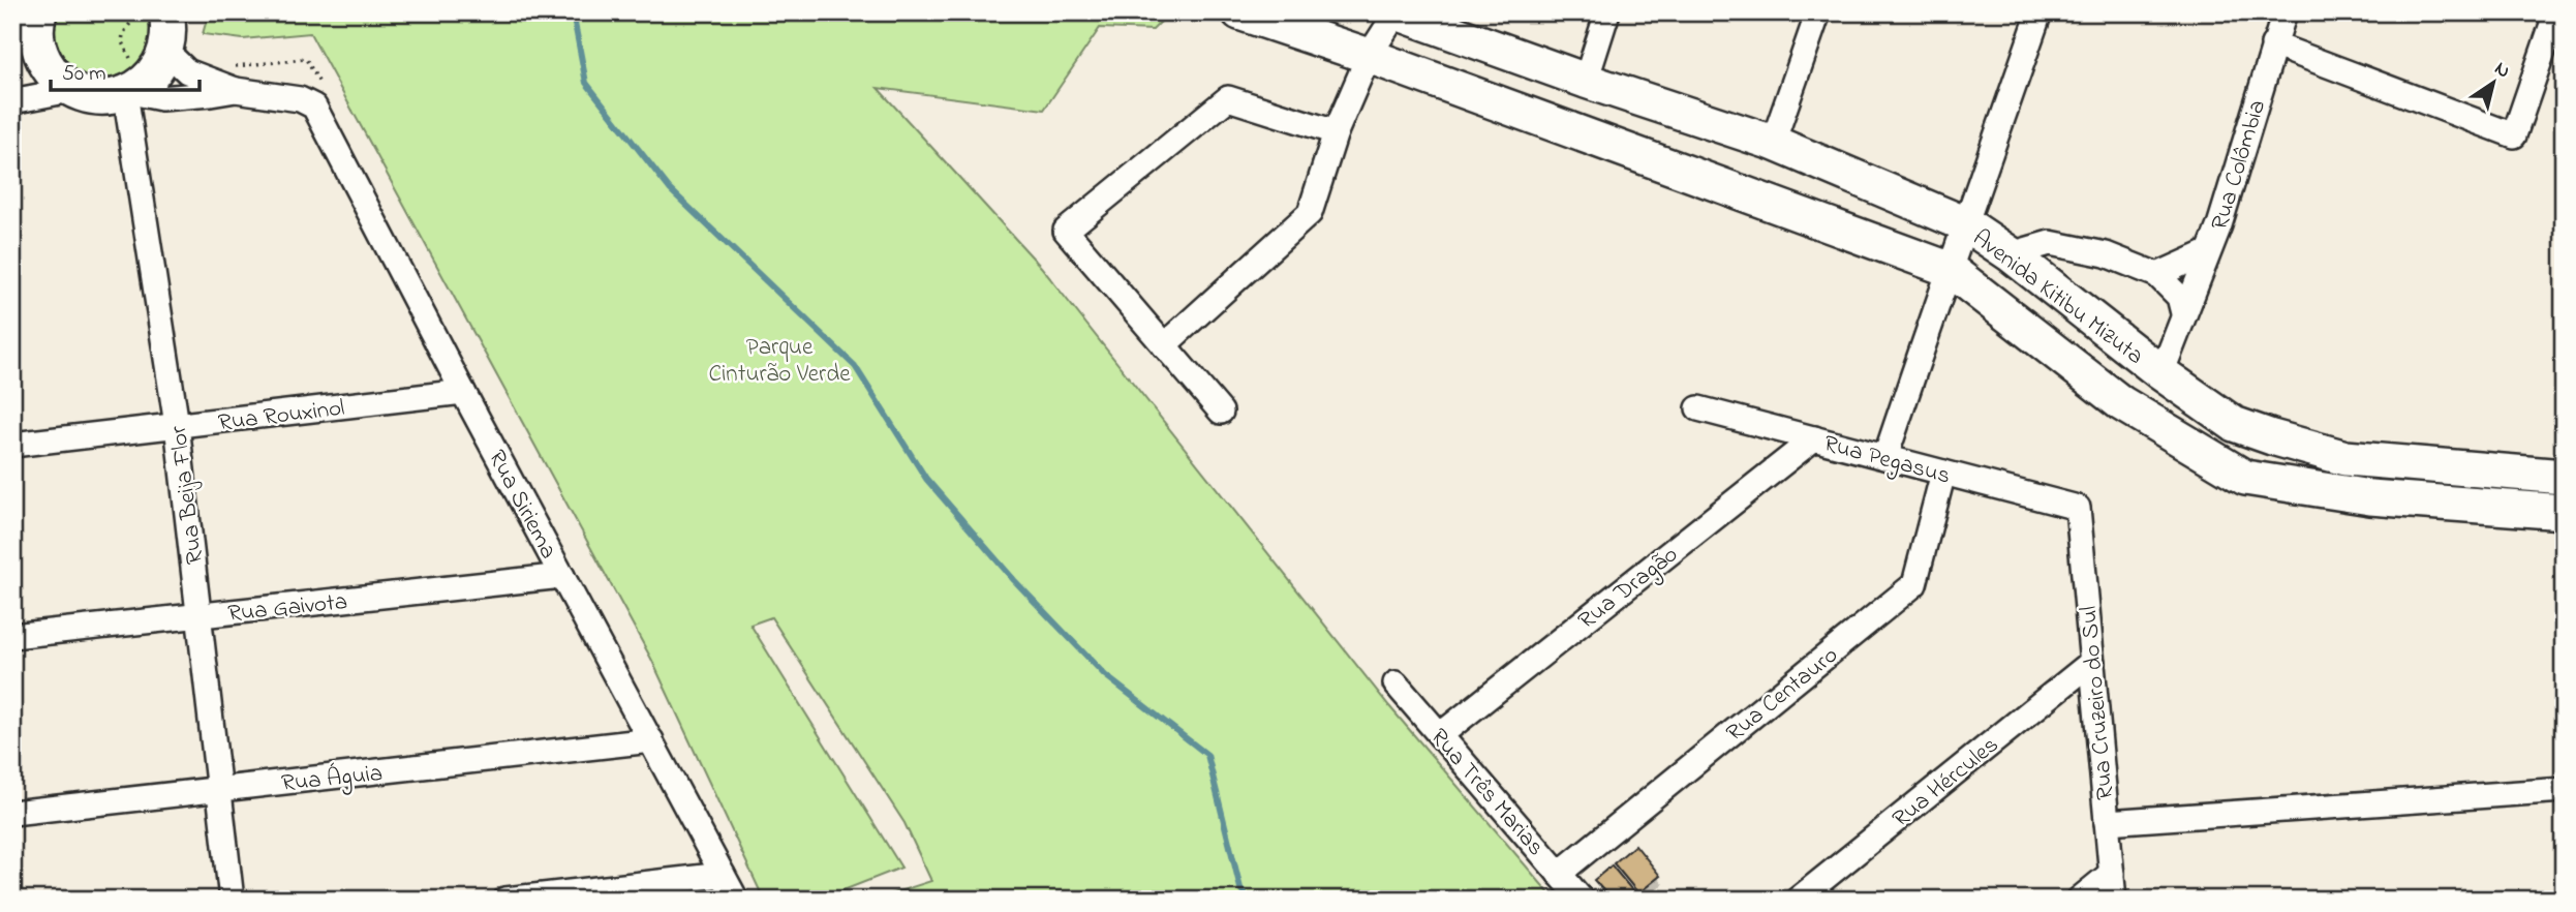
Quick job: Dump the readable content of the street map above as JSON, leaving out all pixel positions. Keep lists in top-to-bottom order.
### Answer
{
  "streets": {
    "street": [
      "Rua Colômbia",
      "Avenida Kitibu Mizuta",
      "Rua Rouxinol",
      "Rua Pegasus",
      "Rua Beija Flor",
      "Rua Siriema",
      "Rua Dragão",
      "Rua Gaivota",
      "Rua Centauro",
      "Rua Cruzeiro do Sul",
      "Rua Águia",
      "Rua Hércules",
      "Rua Três Marias"
    ]
  },
  "crossings": [
    ["Rua Colômbia", "Avenida Kitibu Mizuta"],
    ["Rua Rouxinol", "Rua Beija Flor"],
    ["Rua Rouxinol", "Rua Siriema"],
    ["Rua Pegasus", "Rua Dragão"],
    ["Rua Pegasus", "Rua Centauro"],
    ["Rua Pegasus", "Rua Cruzeiro do Sul"],
    ["Rua Beija Flor", "Rua Gaivota"],
    ["Rua Beija Flor", "Rua Águia"],
    ["Rua Siriema", "Rua Gaivota"],
    ["Rua Siriema", "Rua Águia"],
    ["Rua Dragão", "Rua Três Marias"],
    ["Rua Centauro", "Rua Três Marias"],
    ["Rua Cruzeiro do Sul", "Rua Hércules"]
  ],
  "parks": ["Parque Cinturão Verde"],
  "scale_bar": "50 m",
  "north": "top right"
}
